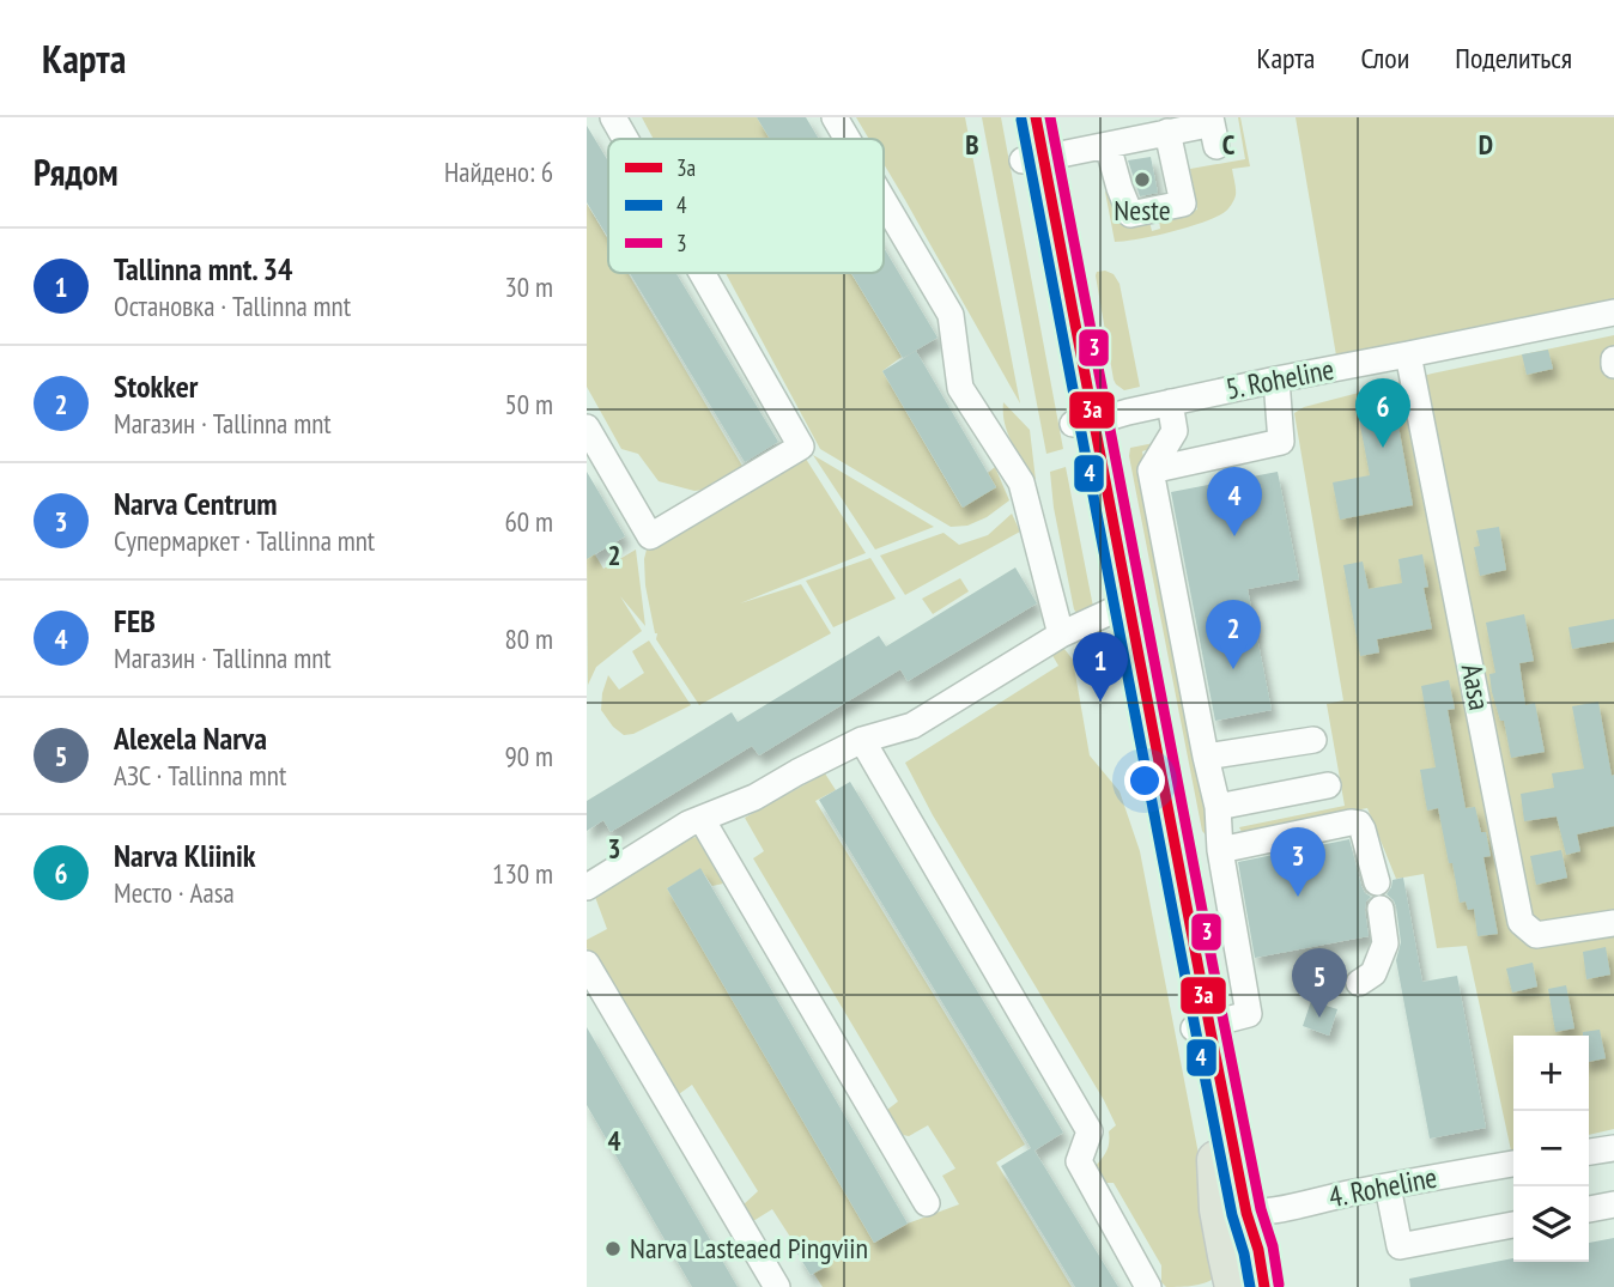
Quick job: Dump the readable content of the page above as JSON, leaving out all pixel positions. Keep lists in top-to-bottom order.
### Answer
{
  "streets": {
    "street": ["5. Roheline", "Aasa", "4. Roheline"]
  },
  "crossings": [
    ["5. Roheline", "Aasa"]
  ],
  "places": ["Neste", "Narva Lasteaed Pingviin"],
  "lines": ["transit line 3a", "transit line 3", "transit line 4"],
  "legend": ["3a", "4", "3"],
  "page": {
    "header": "Карта",
    "nav": ["Карта", "Слои", "Поделиться"],
    "heading": ["Рядом", "Найдено: 6"],
    "list": [
      {
        "mark": "1",
        "name": "Tallinna mnt. 34",
        "note": "Остановка · Tallinna mnt",
        "value": "30 m"
      },
      {
        "mark": "2",
        "name": "Stokker",
        "note": "Магазин · Tallinna mnt",
        "value": "50 m"
      },
      {
        "mark": "3",
        "name": "Narva Centrum",
        "note": "Супермаркет · Tallinna mnt",
        "value": "60 m"
      },
      {
        "mark": "4",
        "name": "FEB",
        "note": "Магазин · Tallinna mnt",
        "value": "80 m"
      },
      {
        "mark": "5",
        "name": "Alexela Narva",
        "note": "АЗС · Tallinna mnt",
        "value": "90 m"
      },
      {
        "mark": "6",
        "name": "Narva Kliinik",
        "note": "Место · Aasa",
        "value": "130 m"
      }
    ],
    "pins": [
      "6",
      "4",
      "2",
      "1",
      "3",
      "5"
    ],
    "map_buttons": ["+", "−"]
  },
  "grid": {
    "columns": ["B", "C", "D"],
    "rows": ["2", "3", "4"]
  }
}
